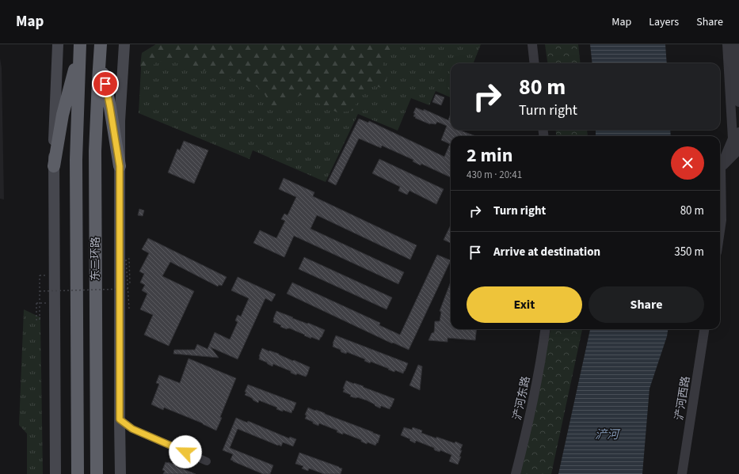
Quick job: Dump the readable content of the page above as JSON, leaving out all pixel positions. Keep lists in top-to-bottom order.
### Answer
{
  "streets": {
    "highway": ["东三环路"],
    "street": ["浐河东路", "浐河西路"]
  },
  "water": ["浐河"],
  "page": {
    "header": "Map",
    "nav": ["Map", "Layers", "Share"],
    "turn": ["80 m", "Turn right"],
    "heading": ["2 min", "430 m · 20:41"],
    "list": [
      {
        "name": "Turn right",
        "value": "80 m"
      },
      {
        "name": "Arrive at destination",
        "value": "350 m"
      }
    ],
    "buttons": ["Exit", "Share"]
  }
}
